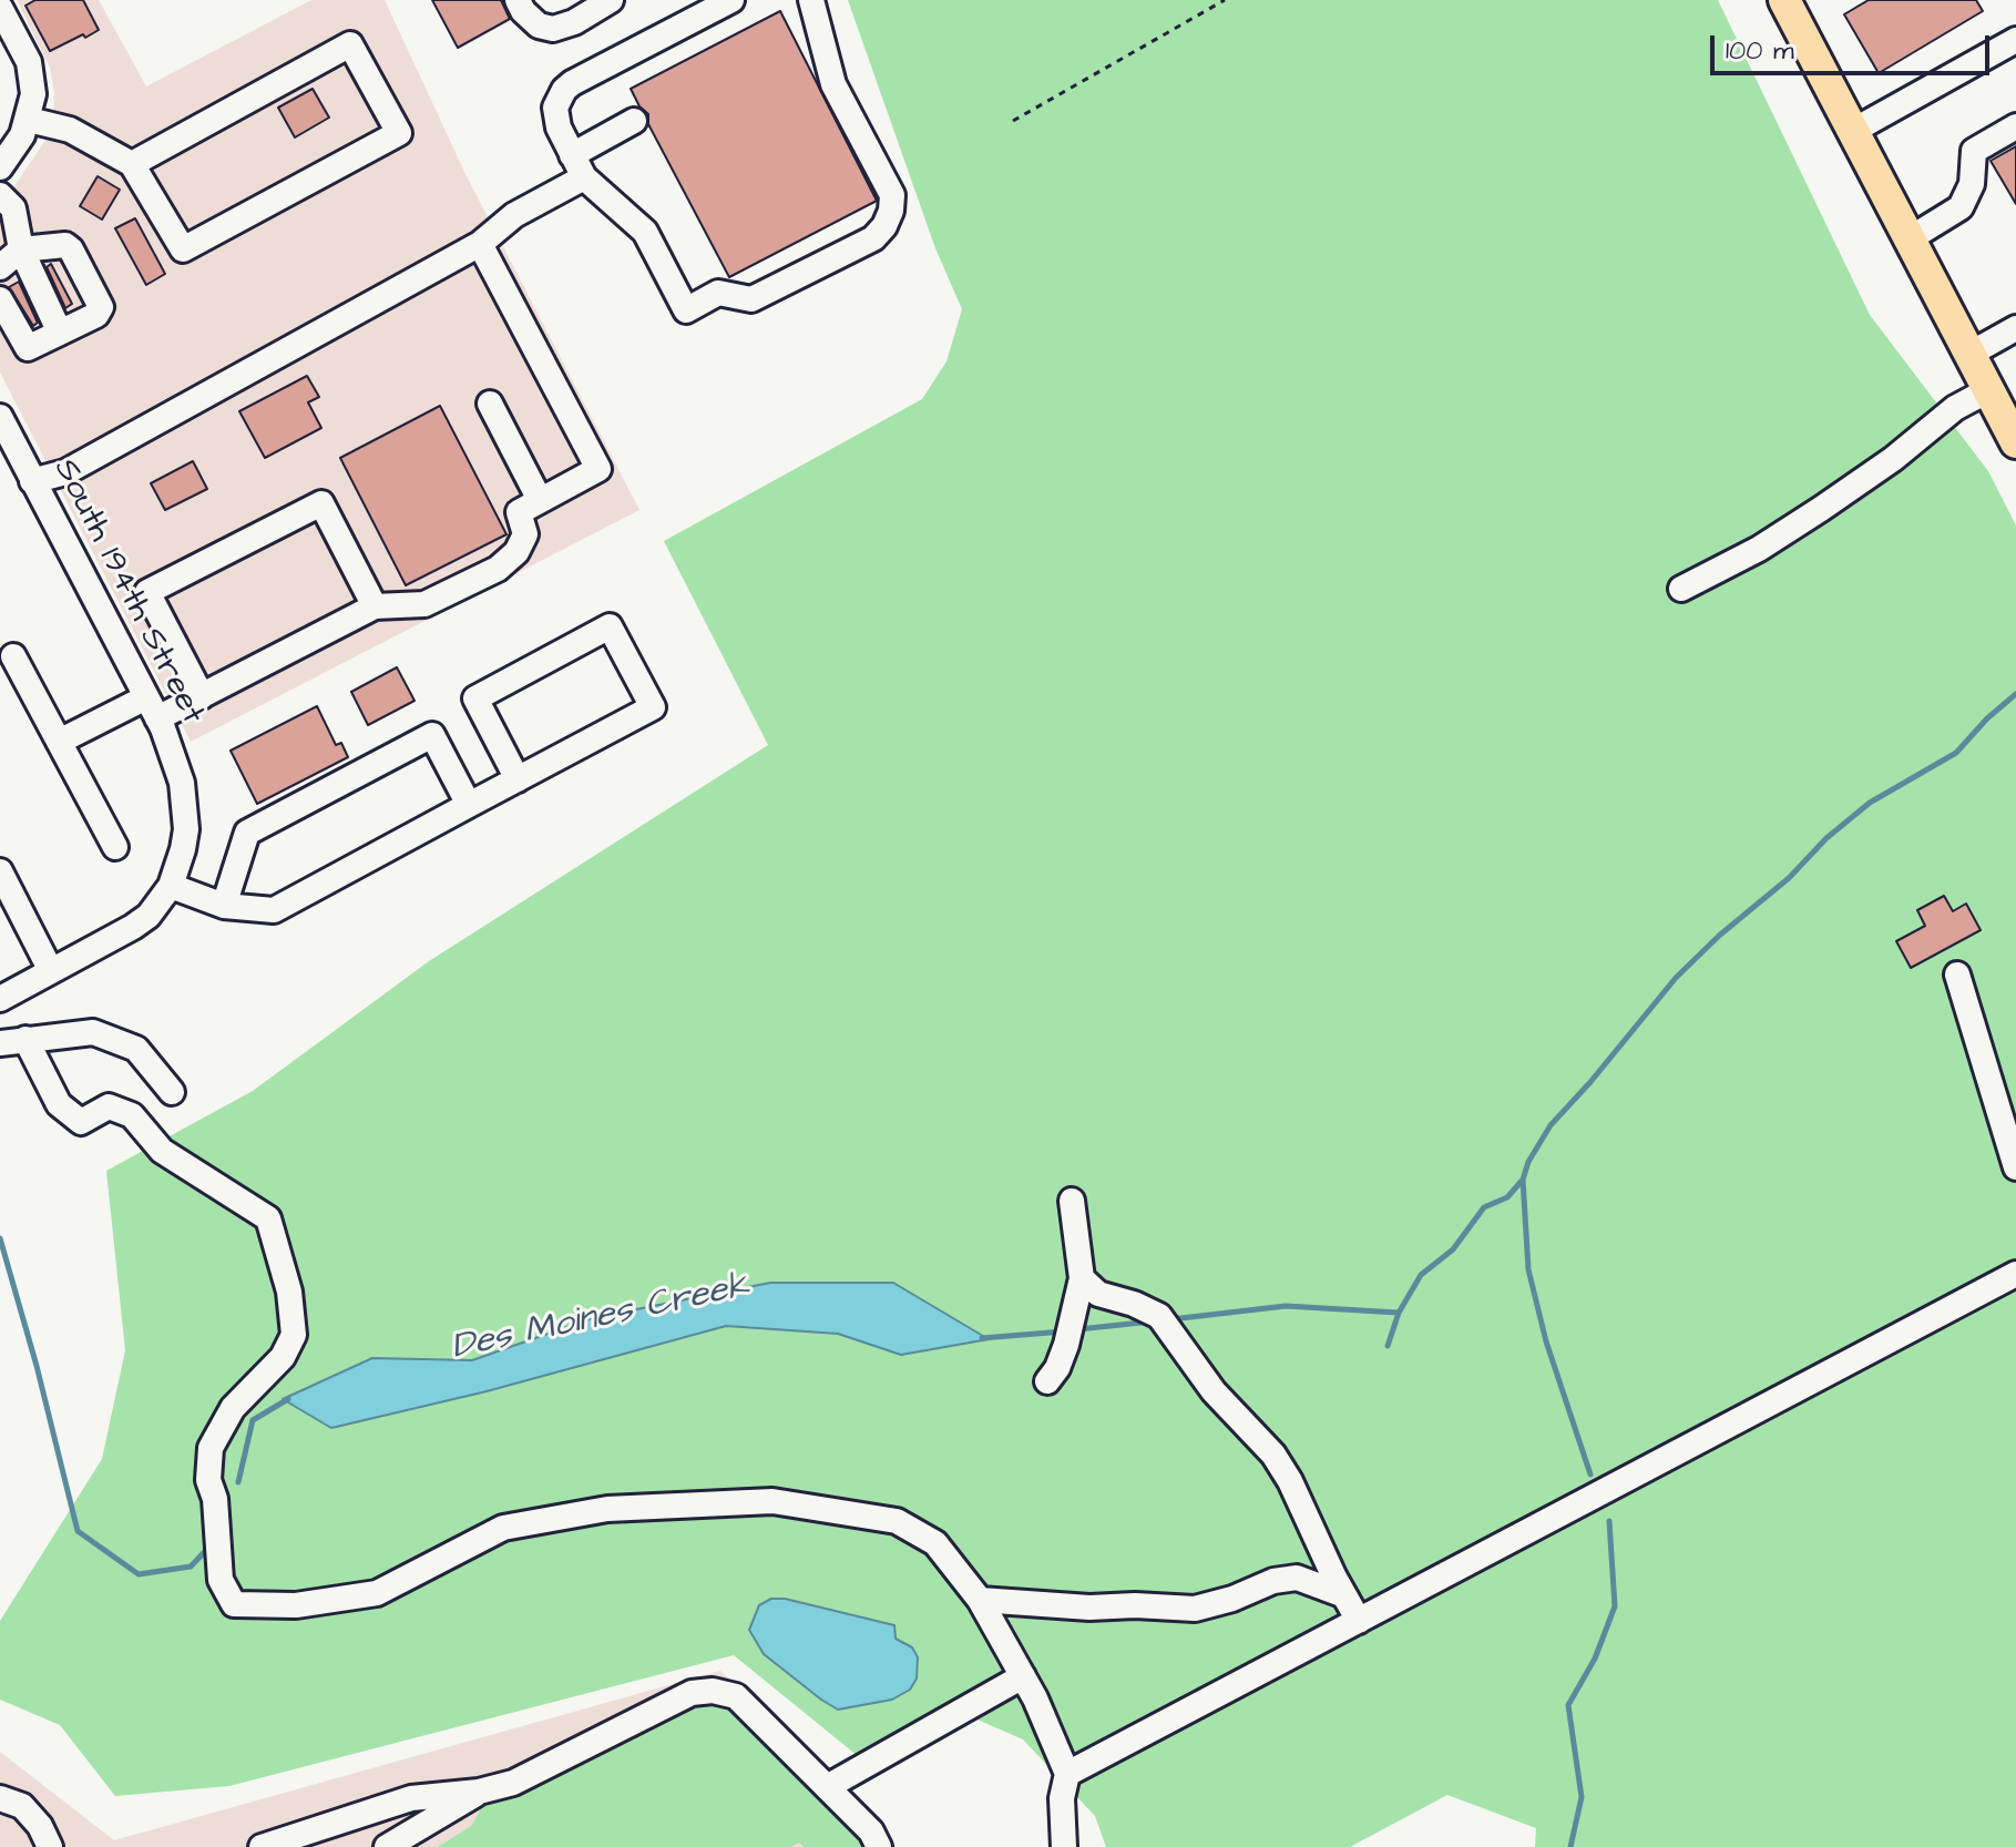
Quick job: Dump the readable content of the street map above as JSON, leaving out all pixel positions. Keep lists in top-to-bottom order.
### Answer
{
  "streets": {
    "street": ["South 194th Street"]
  },
  "water": ["Des Moines Creek"],
  "scale_bar": "100 m"
}
